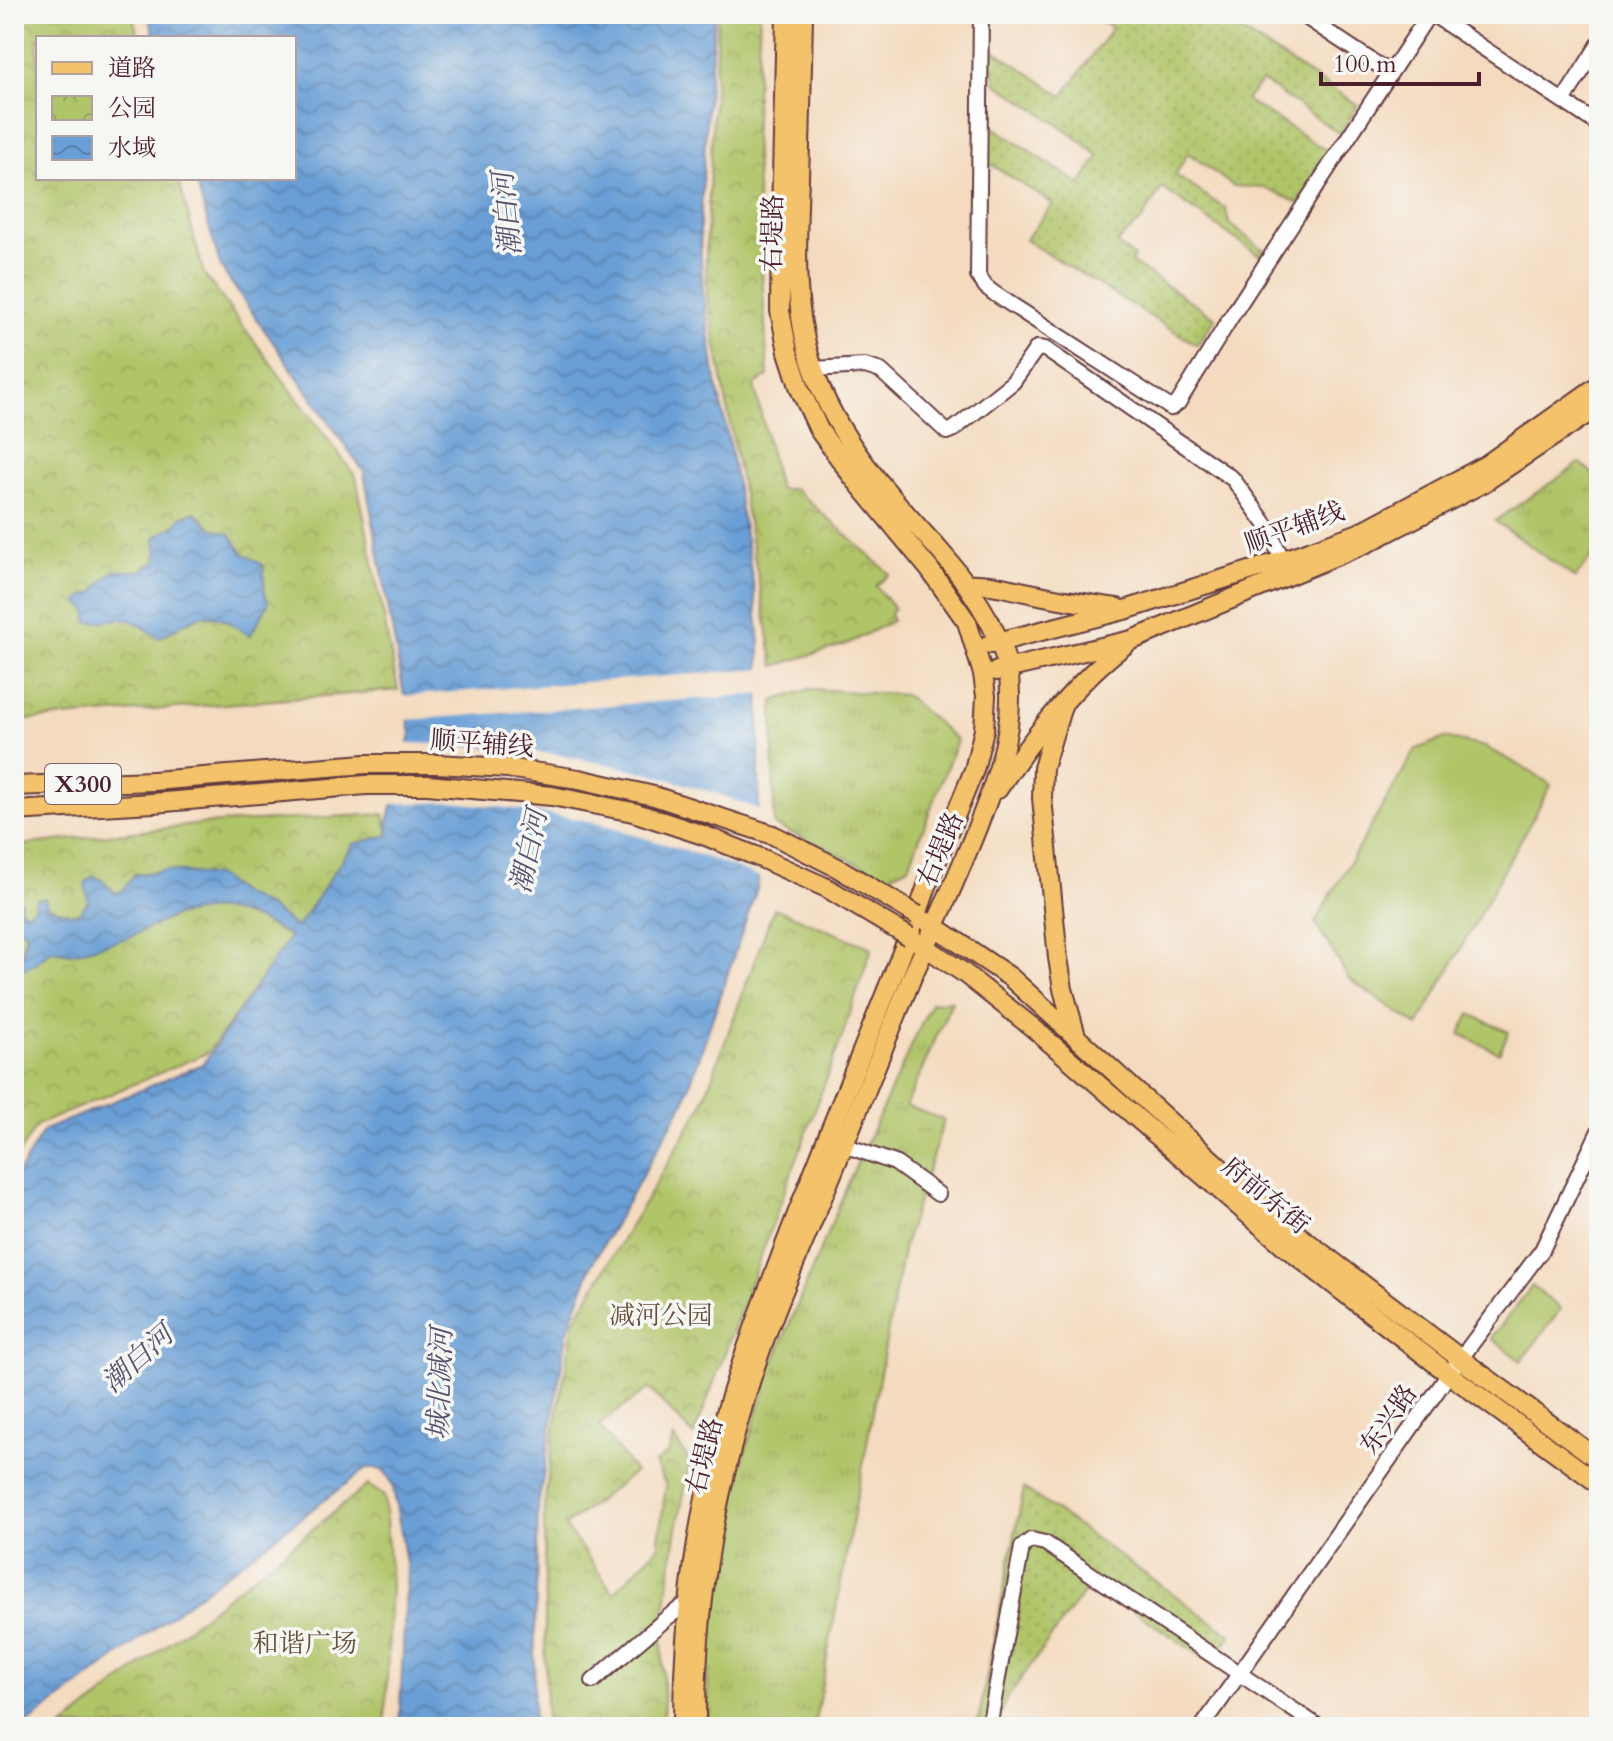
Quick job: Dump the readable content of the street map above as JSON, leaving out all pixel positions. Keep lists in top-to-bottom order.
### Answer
{
  "streets": {
    "main road": [
      "右堤路",
      "顺平辅线",
      "X300",
      "府前东街"
    ],
    "street": ["东兴路"]
  },
  "crossings": [
    ["右堤路", "顺平辅线"],
    ["右堤路", "府前东街"],
    ["顺平辅线", "府前东街"],
    ["府前东街", "东兴路"]
  ],
  "water": ["潮白河", "城北减河"],
  "parks": ["减河公园", "和谐广场"],
  "legend": ["道路", "公园", "水域"],
  "scale_bar": "100 m"
}
